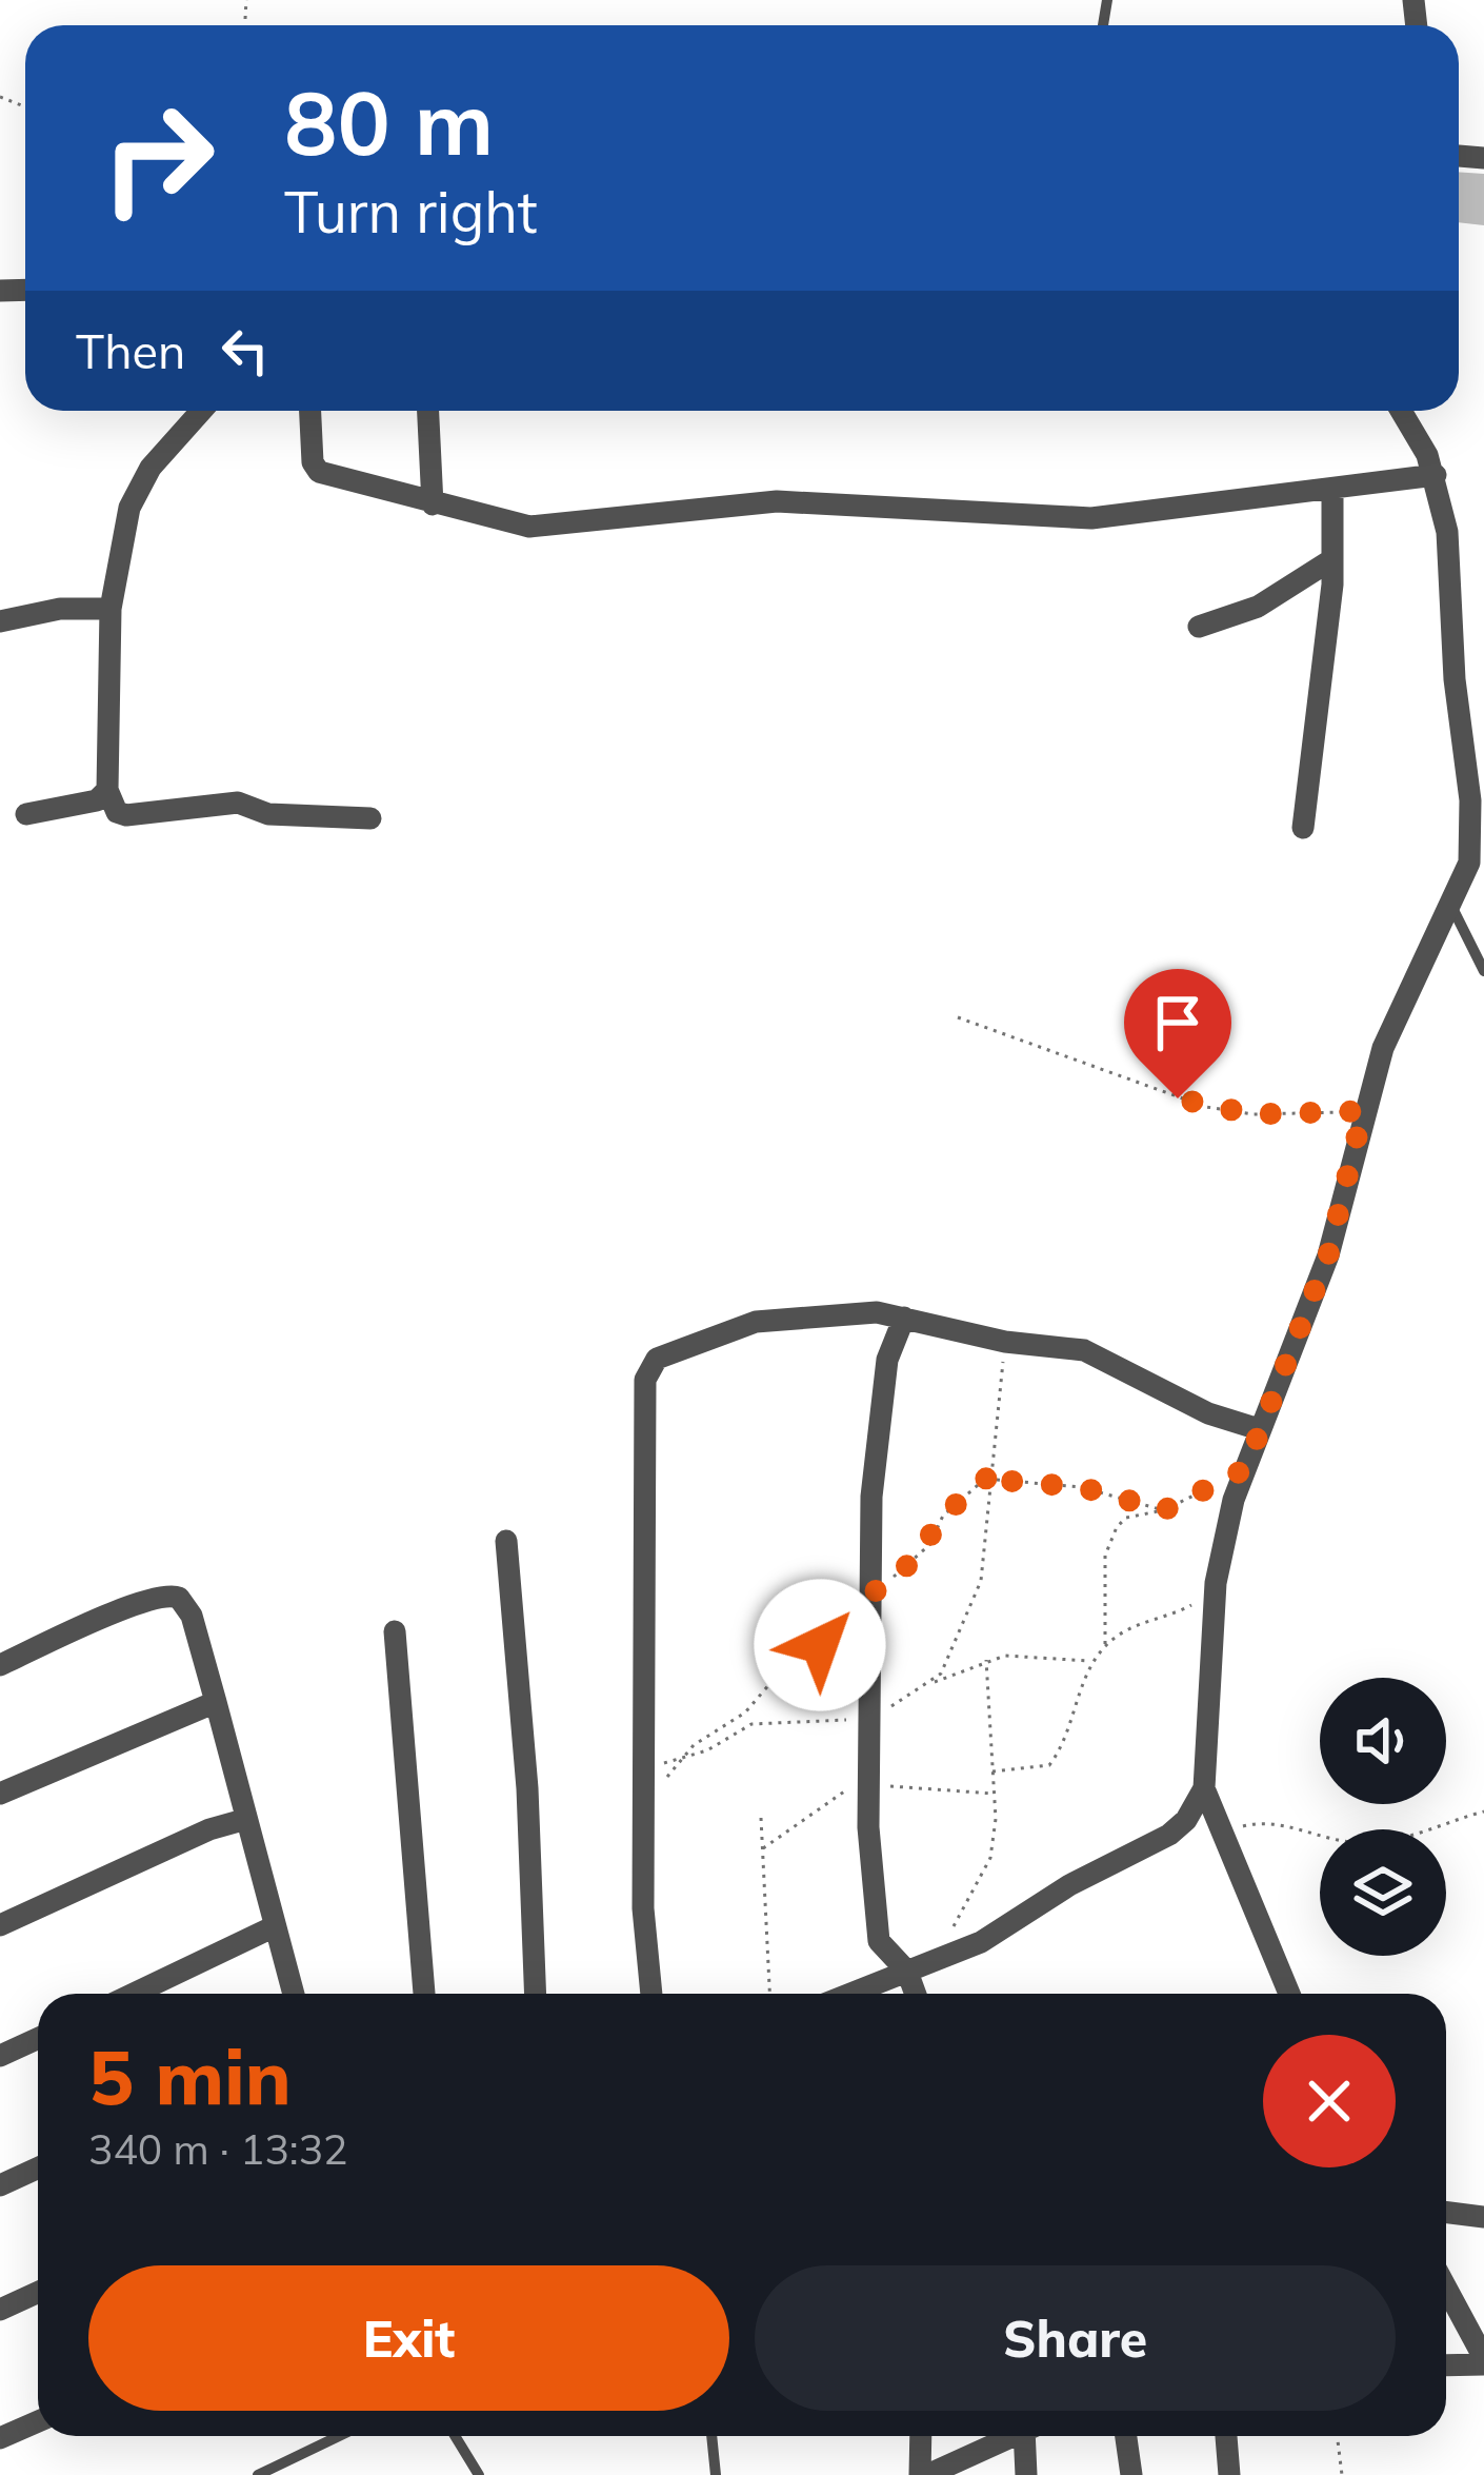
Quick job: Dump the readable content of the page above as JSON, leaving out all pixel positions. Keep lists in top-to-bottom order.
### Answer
{
  "page": {
    "turn": ["80 m", "Turn right"],
    "then": "Then",
    "heading": ["5 min", "340 m · 13:32"],
    "buttons": ["Exit", "Share"]
  }
}
